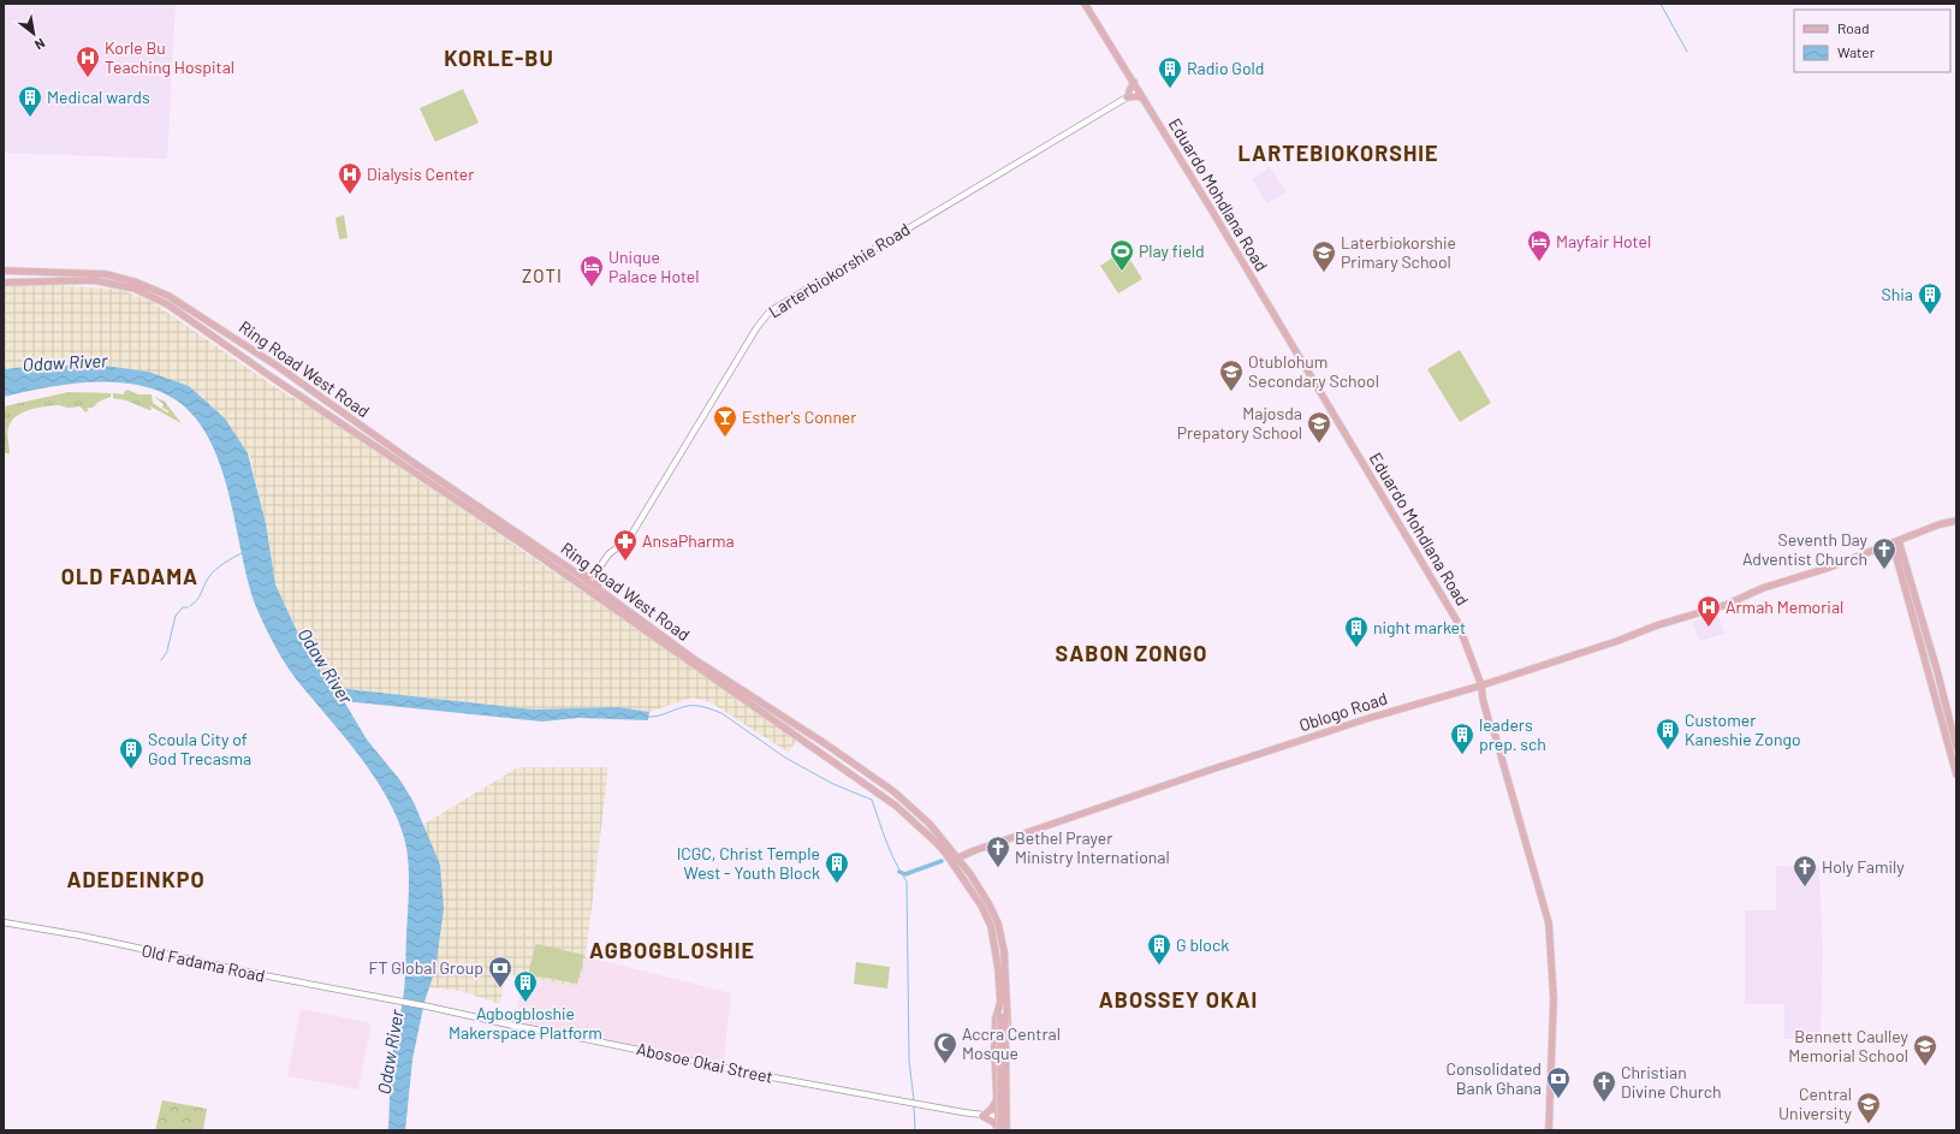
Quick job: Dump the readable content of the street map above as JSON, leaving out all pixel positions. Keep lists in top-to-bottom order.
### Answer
{
  "streets": {
    "main road": ["Eduardo Mohdlana Road", "Ring Road West Road", "Oblogo Road"],
    "street": ["Larterbiokorshie Road", "Old Fadama Road", "Abosoe Okai Street"]
  },
  "crossings": [
    ["Eduardo Mohdlana Road", "Oblogo Road"],
    ["Larterbiokorshie Road", "Ring Road West Road"],
    ["Ring Road West Road", "Oblogo Road"],
    ["Ring Road West Road", "Abosoe Okai Street"],
    ["Old Fadama Road", "Abosoe Okai Street"]
  ],
  "districts": [
    "KORLE-BU",
    "LARTEBIOKORSHIE",
    "ZOTI",
    "OLD FADAMA",
    "SABON ZONGO",
    "ADEDEINKPO",
    "AGBOGBLOSHIE",
    "ABOSSEY OKAI"
  ],
  "water": ["Odaw River"],
  "places": {
    "hospital": ["Korle Bu Teaching Hospital", "Dialysis Center", "Armah Memorial"],
    "building": [
      "Radio Gold",
      "Medical wards",
      "Shia",
      "night market",
      "Customer Kaneshie Zongo",
      "leaders prep. sch",
      "Scoula City of God Trecasma",
      "ICGC, Christ Temple West - Youth Block",
      "G block",
      "Agbogbloshie Makerspace Platform"
    ],
    "hotel": ["Mayfair Hotel", "Unique Palace Hotel"],
    "sports": ["Play field"],
    "school or university": [
      "Laterbiokorshie Primary School",
      "Otublohum Secondary School",
      "Majosda Prepatory School",
      "Bennett Caulley Memorial School",
      "Central University"
    ],
    "bar": ["Esther's Conner"],
    "pharmacy": ["AnsaPharma"],
    "church": [
      "Seventh Day Adventist Church",
      "Bethel Prayer Ministry International",
      "Holy Family",
      "Christian Divine Church"
    ],
    "bank": ["FT Global Group", "Consolidated Bank Ghana"],
    "mosque": ["Accra Central Mosque"]
  },
  "legend": ["Road", "Water"],
  "north": "bottom right"
}
